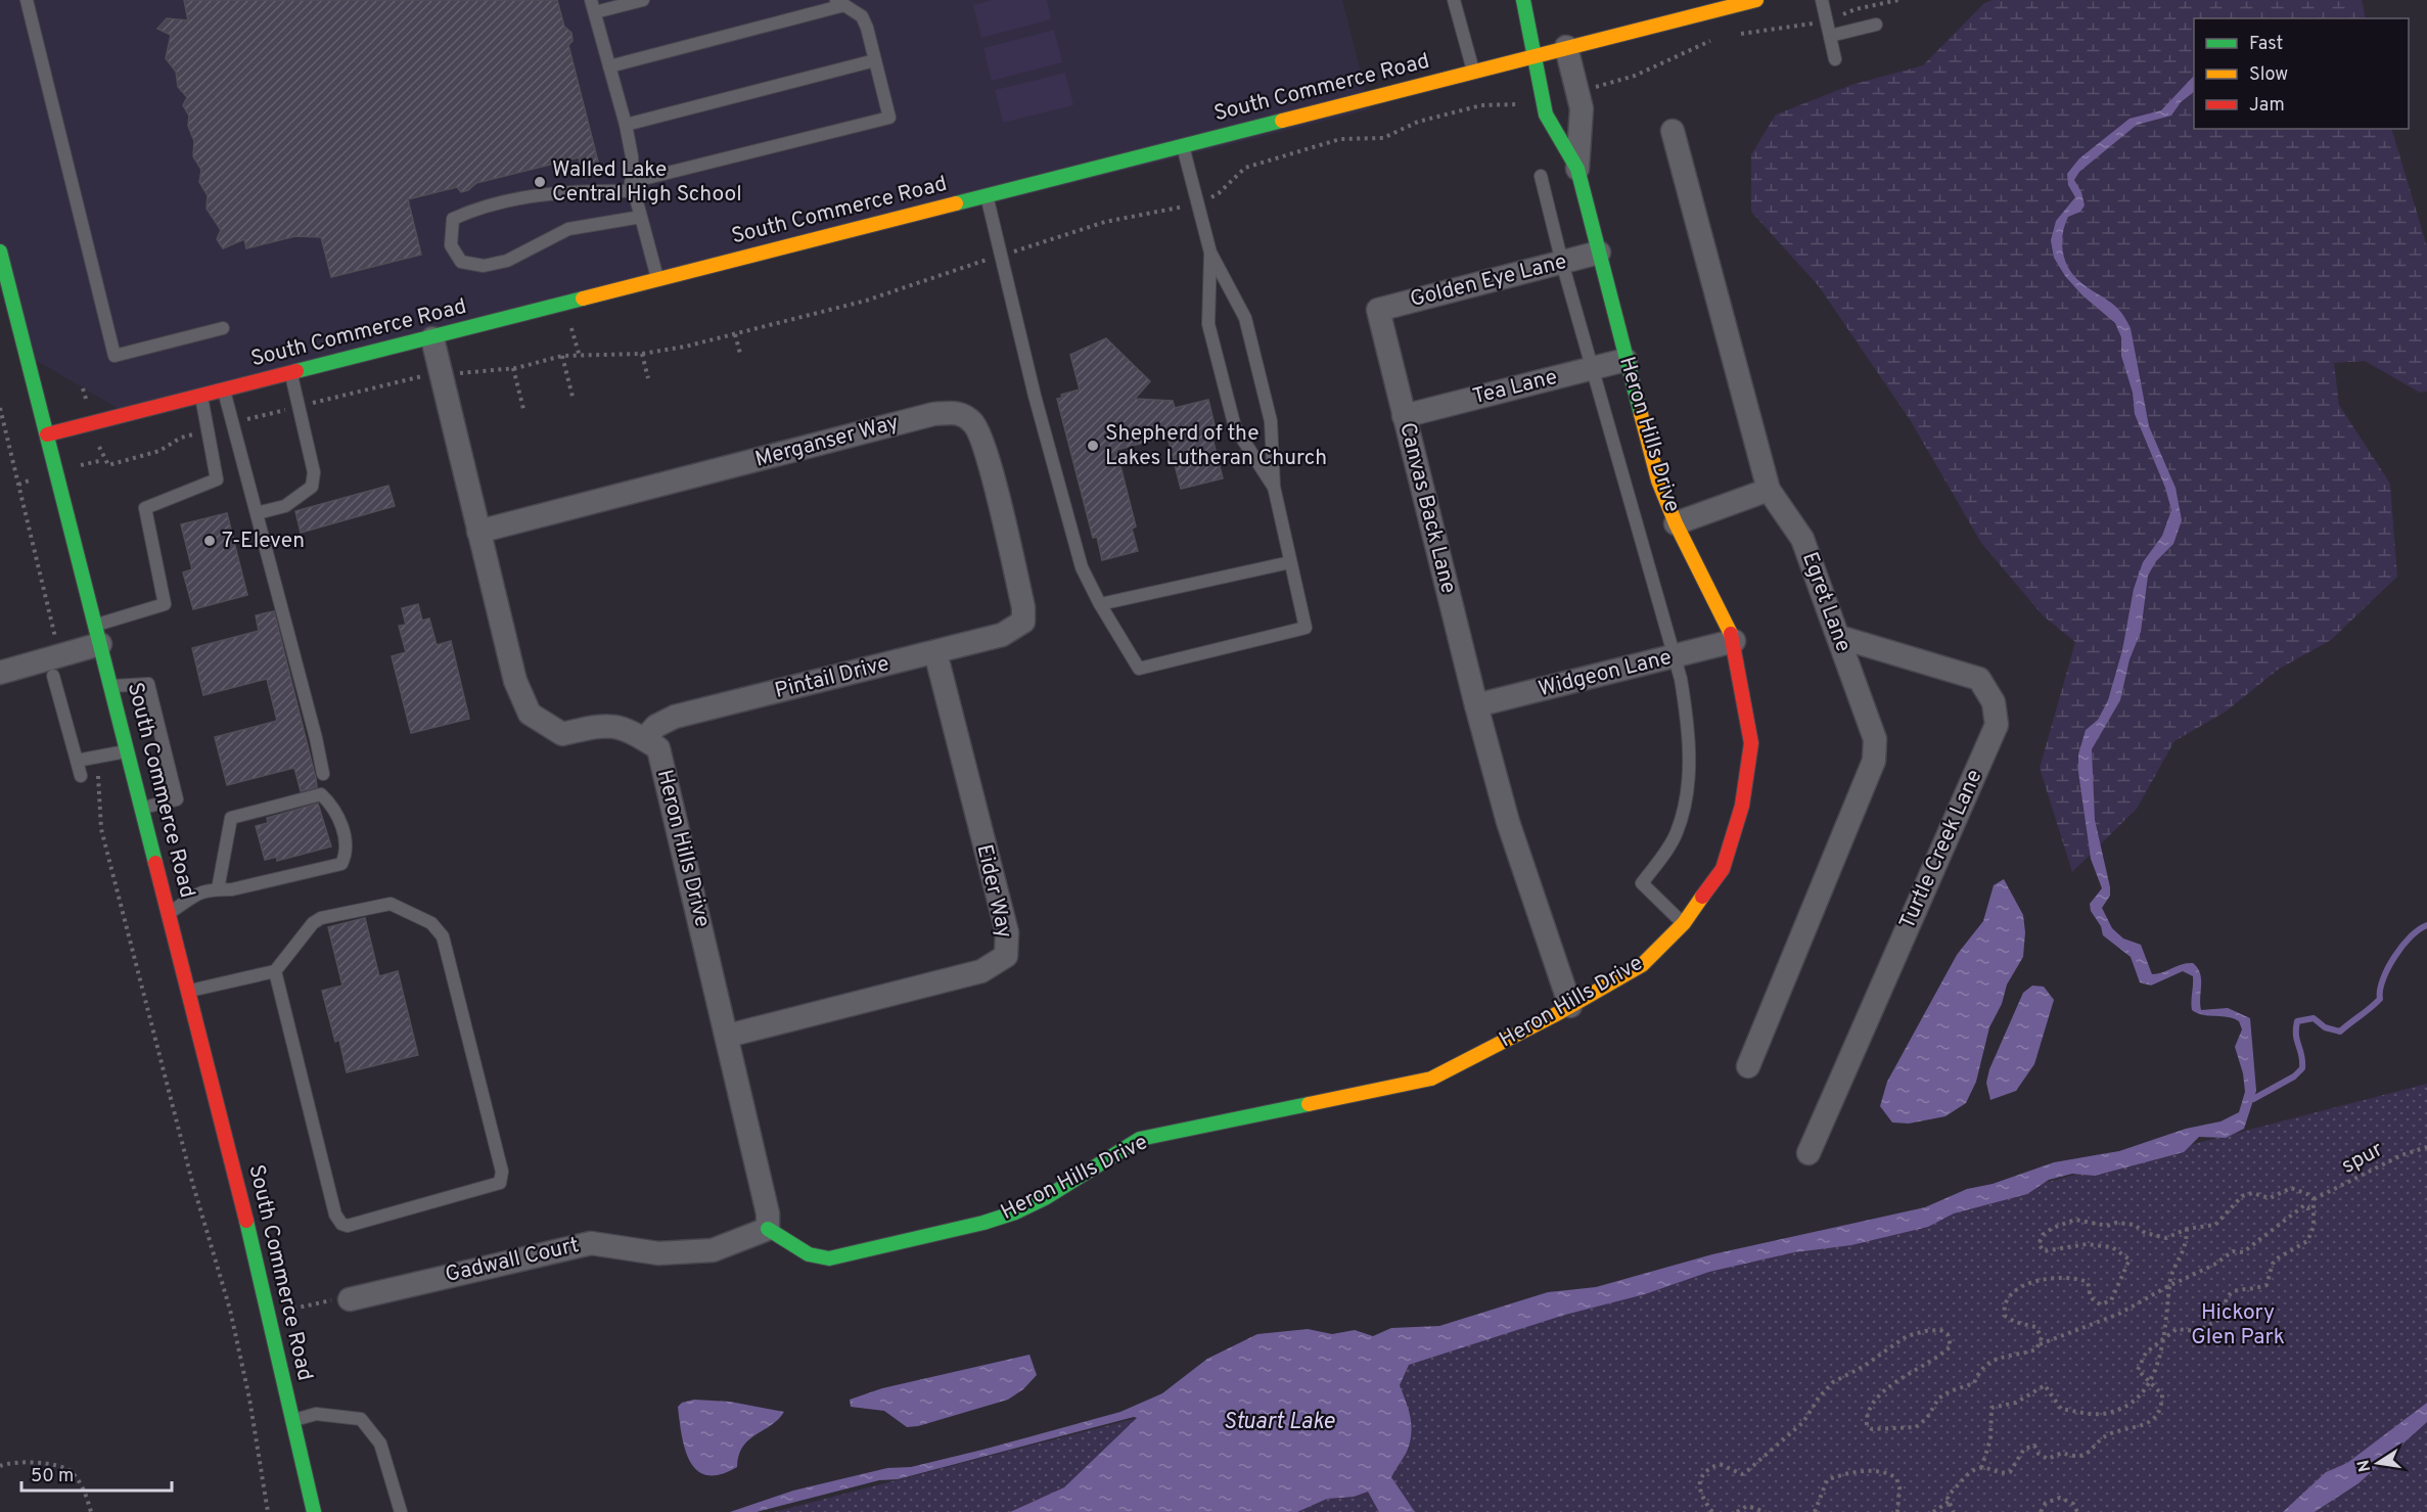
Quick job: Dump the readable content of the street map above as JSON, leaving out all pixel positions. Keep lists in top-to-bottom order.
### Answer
{
  "streets": {
    "street": [
      "South Commerce Road",
      "Golden Eye Lane",
      "Tea Lane",
      "Heron Hills Drive",
      "Merganser Way",
      "Canvas Back Lane",
      "Egret Lane",
      "Widgeon Lane",
      "Pintail Drive",
      "Turtle Creek Lane",
      "Eider Way",
      "Gadwall Court"
    ],
    "path": ["spur"]
  },
  "crossings": [
    ["South Commerce Road", "Heron Hills Drive"],
    ["Golden Eye Lane", "Heron Hills Drive"],
    ["Golden Eye Lane", "Canvas Back Lane"],
    ["Tea Lane", "Heron Hills Drive"],
    ["Tea Lane", "Canvas Back Lane"],
    ["Heron Hills Drive", "Merganser Way"],
    ["Heron Hills Drive", "Canvas Back Lane"],
    ["Heron Hills Drive", "Widgeon Lane"],
    ["Heron Hills Drive", "Pintail Drive"],
    ["Heron Hills Drive", "Eider Way"],
    ["Heron Hills Drive", "Gadwall Court"],
    ["Merganser Way", "Pintail Drive"],
    ["Canvas Back Lane", "Widgeon Lane"],
    ["Egret Lane", "Turtle Creek Lane"],
    ["Pintail Drive", "Eider Way"]
  ],
  "water": ["Stuart Lake"],
  "parks": ["Hickory Glen Park"],
  "places": ["Walled Lake Central High School", "Shepherd of the Lakes Lutheran Church", "7-Eleven"],
  "legend": ["Fast", "Slow", "Jam"],
  "scale_bar": "50 m",
  "north": "left"
}
